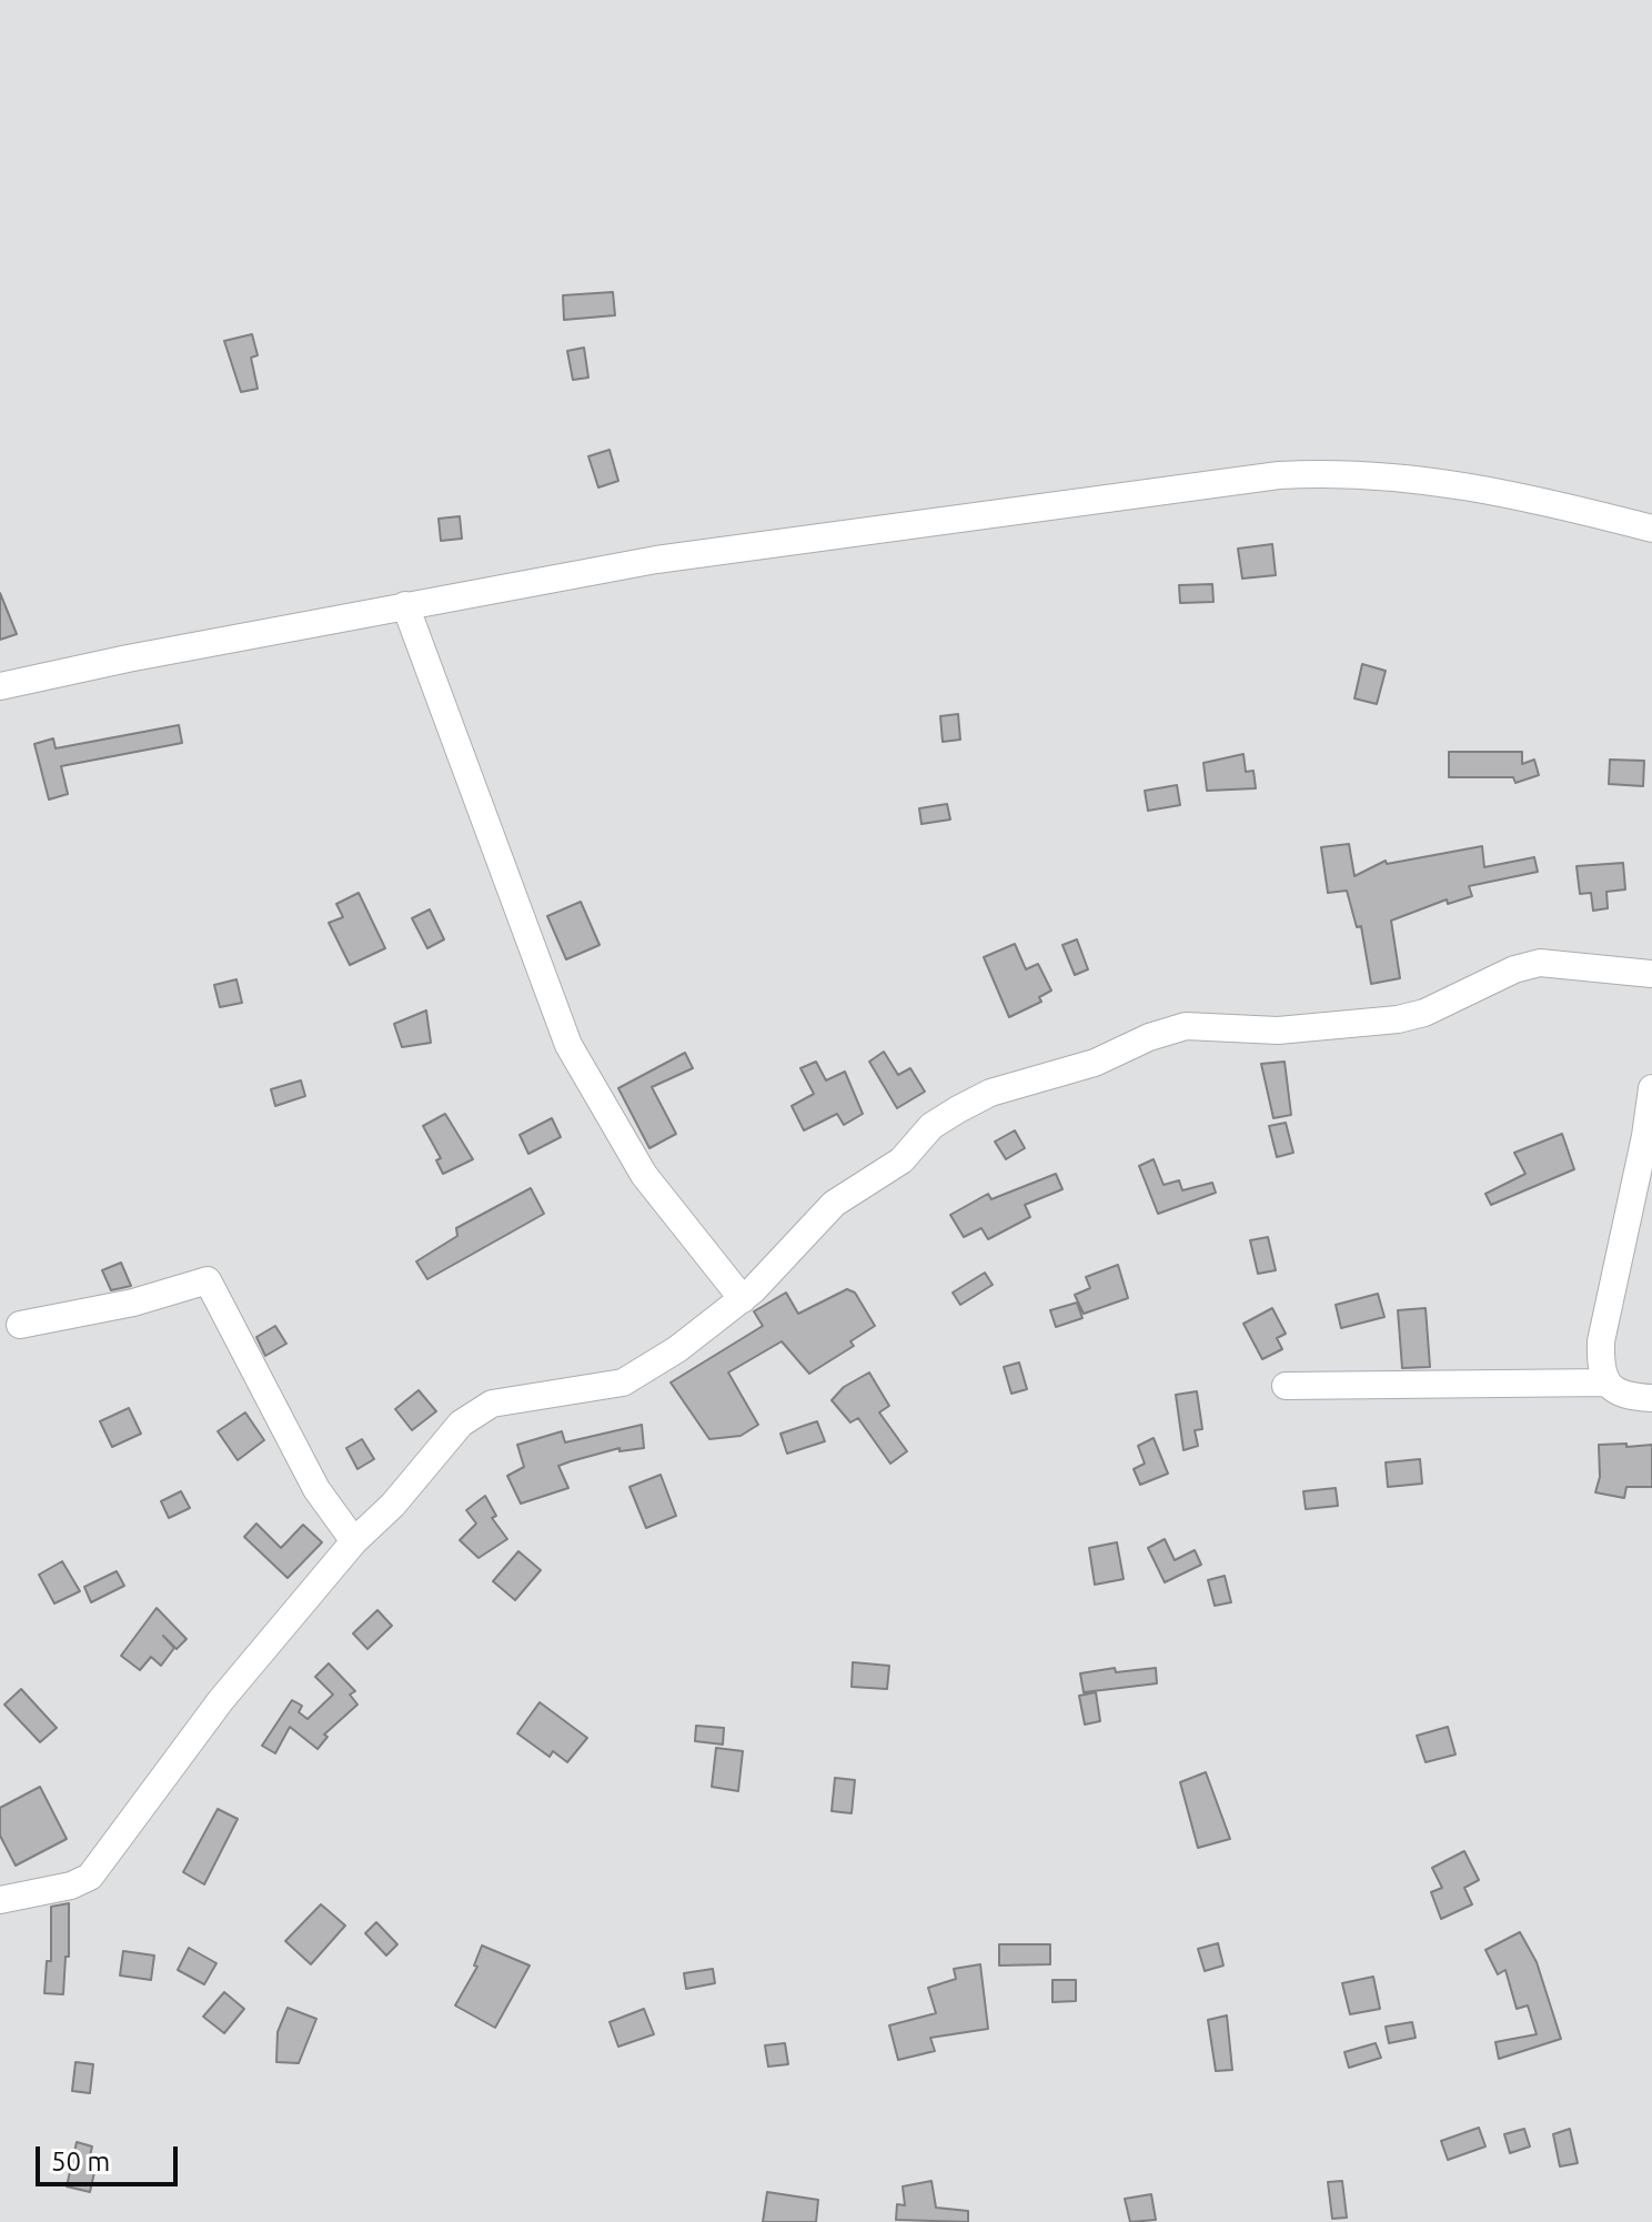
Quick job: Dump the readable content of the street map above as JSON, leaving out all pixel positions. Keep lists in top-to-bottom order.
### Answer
{
  "scale_bar": "50 m"
}
